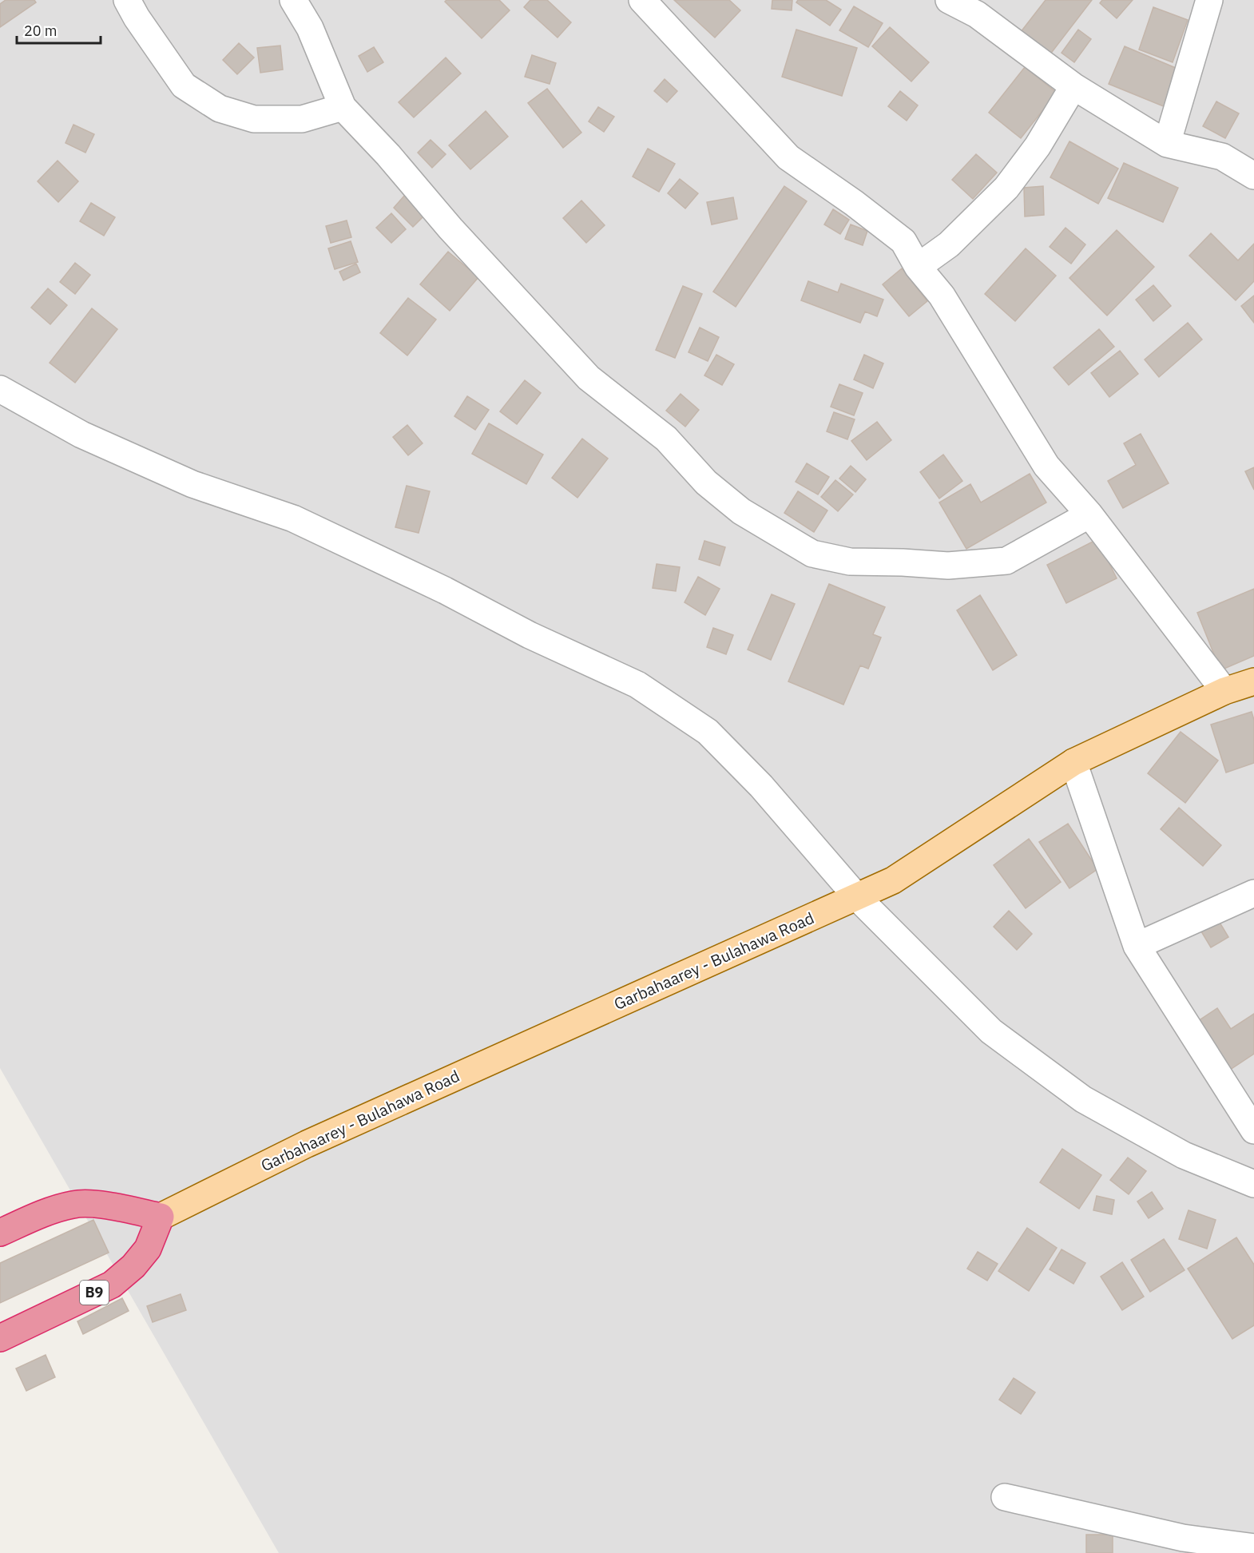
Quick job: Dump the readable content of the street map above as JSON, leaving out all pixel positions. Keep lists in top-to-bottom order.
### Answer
{
  "streets": {
    "highway": ["B9"],
    "main road": ["Garbahaarey - Bulahawa Road"]
  },
  "crossings": [
    ["Garbahaarey - Bulahawa Road", "B9"]
  ],
  "scale_bar": "20 m"
}
